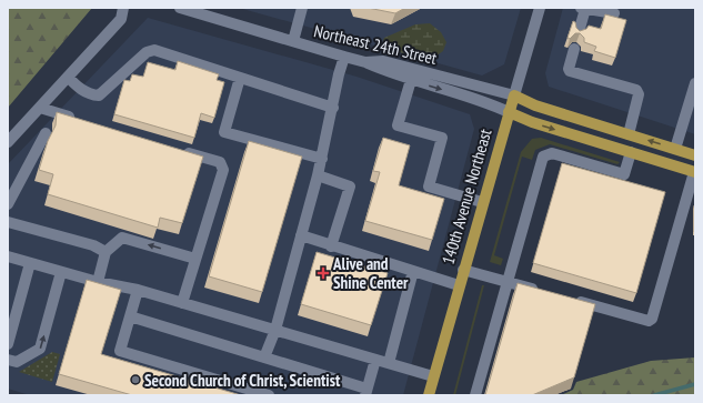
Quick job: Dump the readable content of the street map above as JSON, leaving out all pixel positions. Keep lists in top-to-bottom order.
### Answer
{
  "streets": {
    "main road": ["140th Avenue Northeast"],
    "street": ["Northeast 24th Street"]
  },
  "crossings": [
    ["Northeast 24th Street", "140th Avenue Northeast"]
  ],
  "places": {
    "health": ["Alive and Shine Center"],
    "other": ["Second Church of Christ, Scientist"]
  }
}
